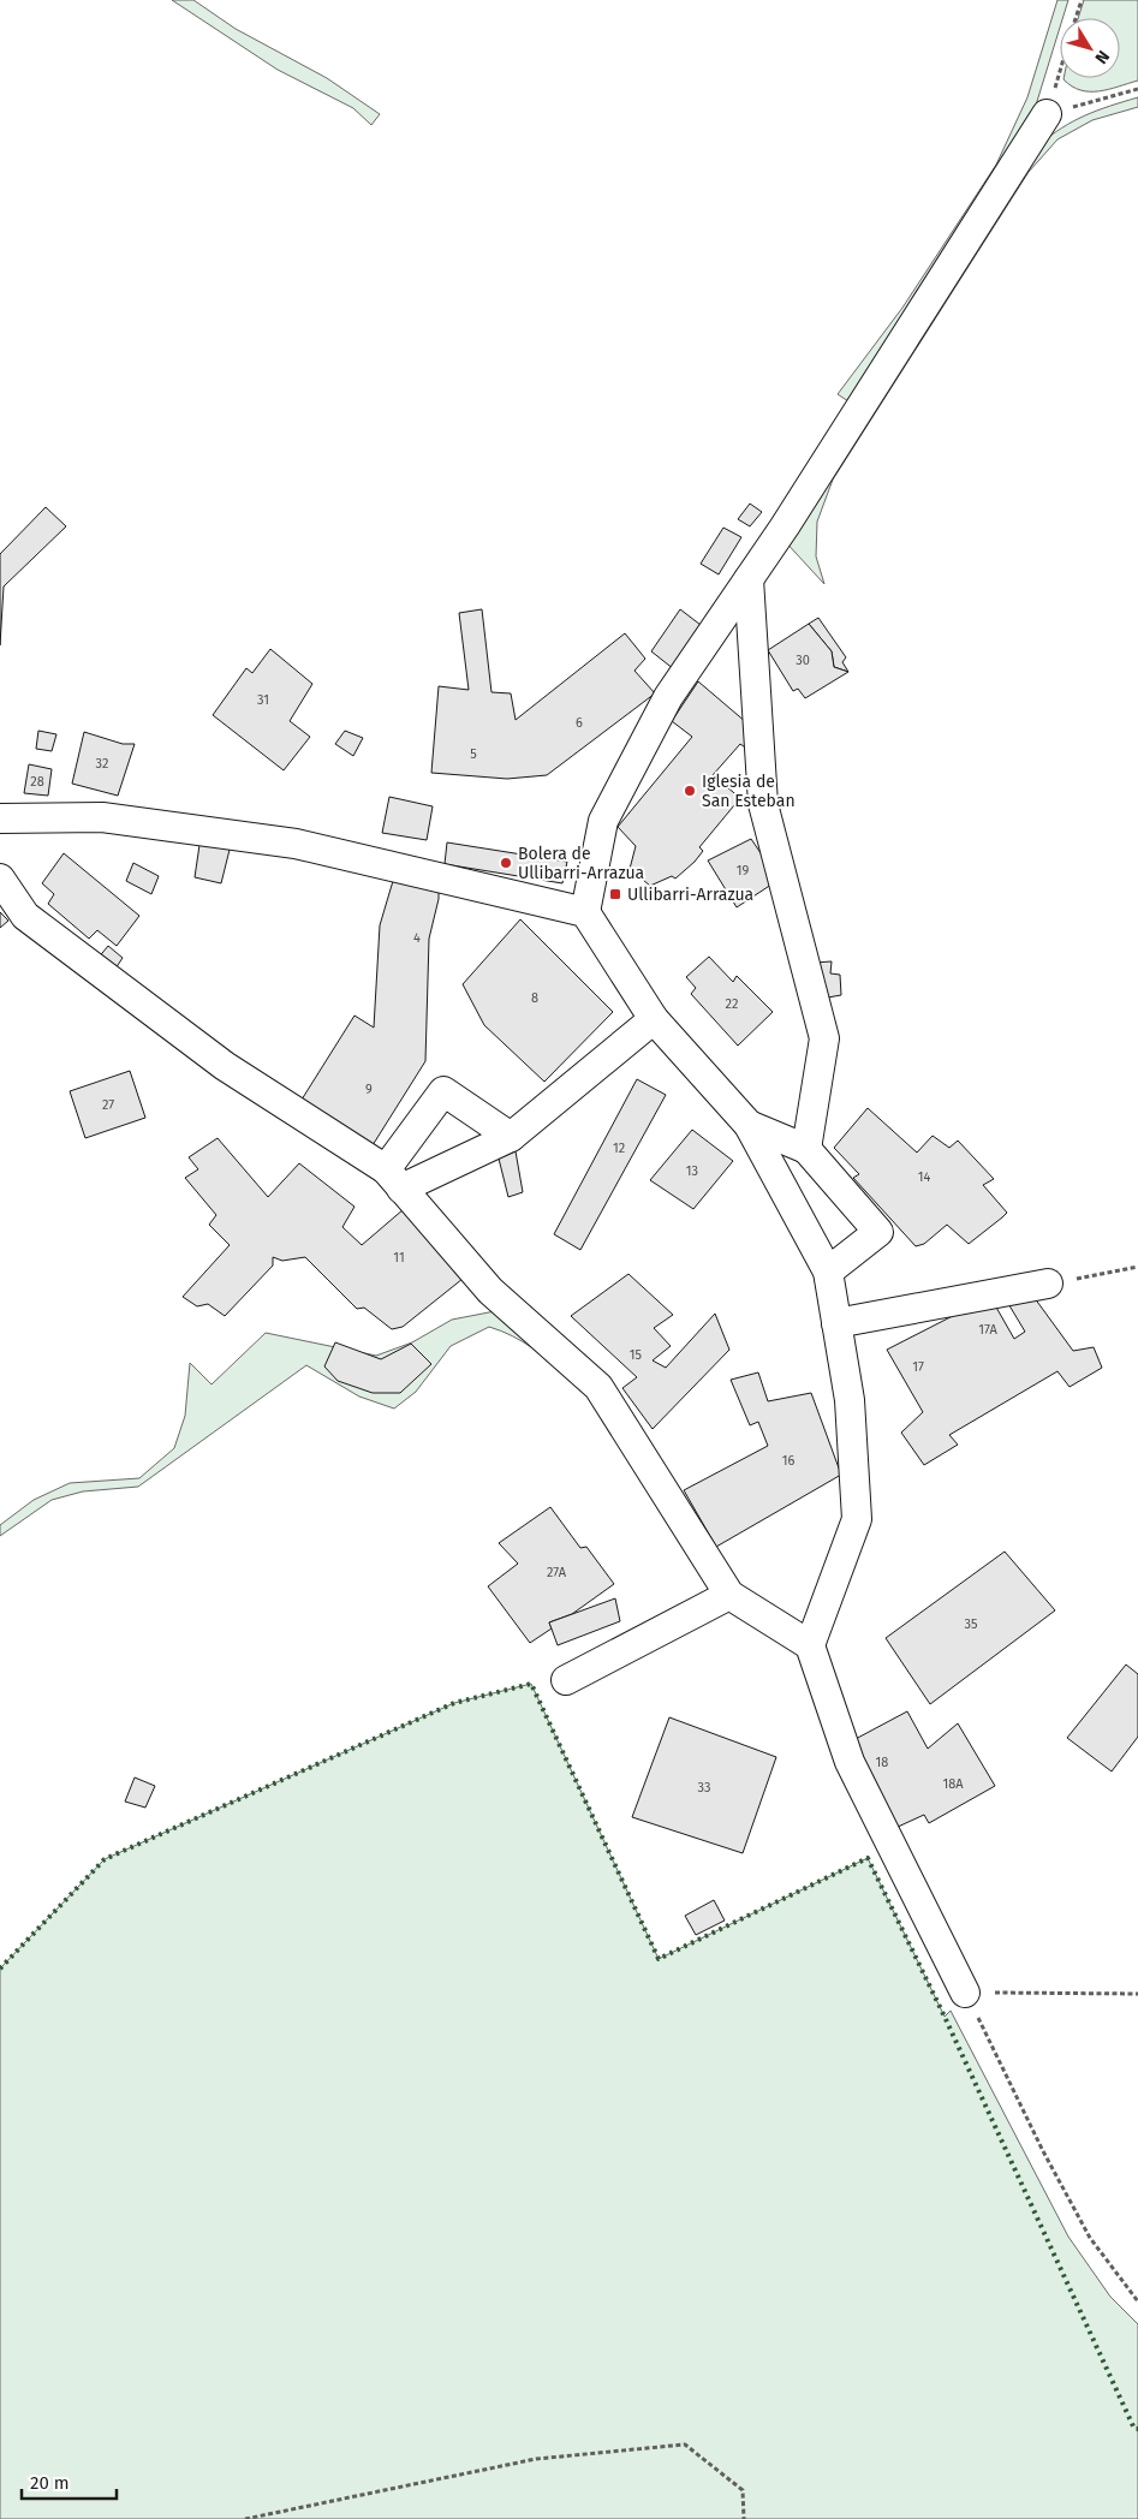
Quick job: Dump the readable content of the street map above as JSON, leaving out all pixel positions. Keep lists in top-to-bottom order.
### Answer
{
  "places": {
    "other": ["Iglesia de San Esteban", "Bolera de Ullibarri-Arrazua"],
    "transit": ["Ullibarri-Arrazua"]
  },
  "house_numbers": [
    "30",
    "31",
    "6",
    "5",
    "32",
    "28",
    "19",
    "4",
    "8",
    "22",
    "9",
    "27",
    "12",
    "13",
    "14",
    "11",
    "17A",
    "15",
    "17",
    "16",
    "27A",
    "35",
    "18",
    "18A",
    "33"
  ],
  "scale_bar": "20 m",
  "north": "bottom right"
}
